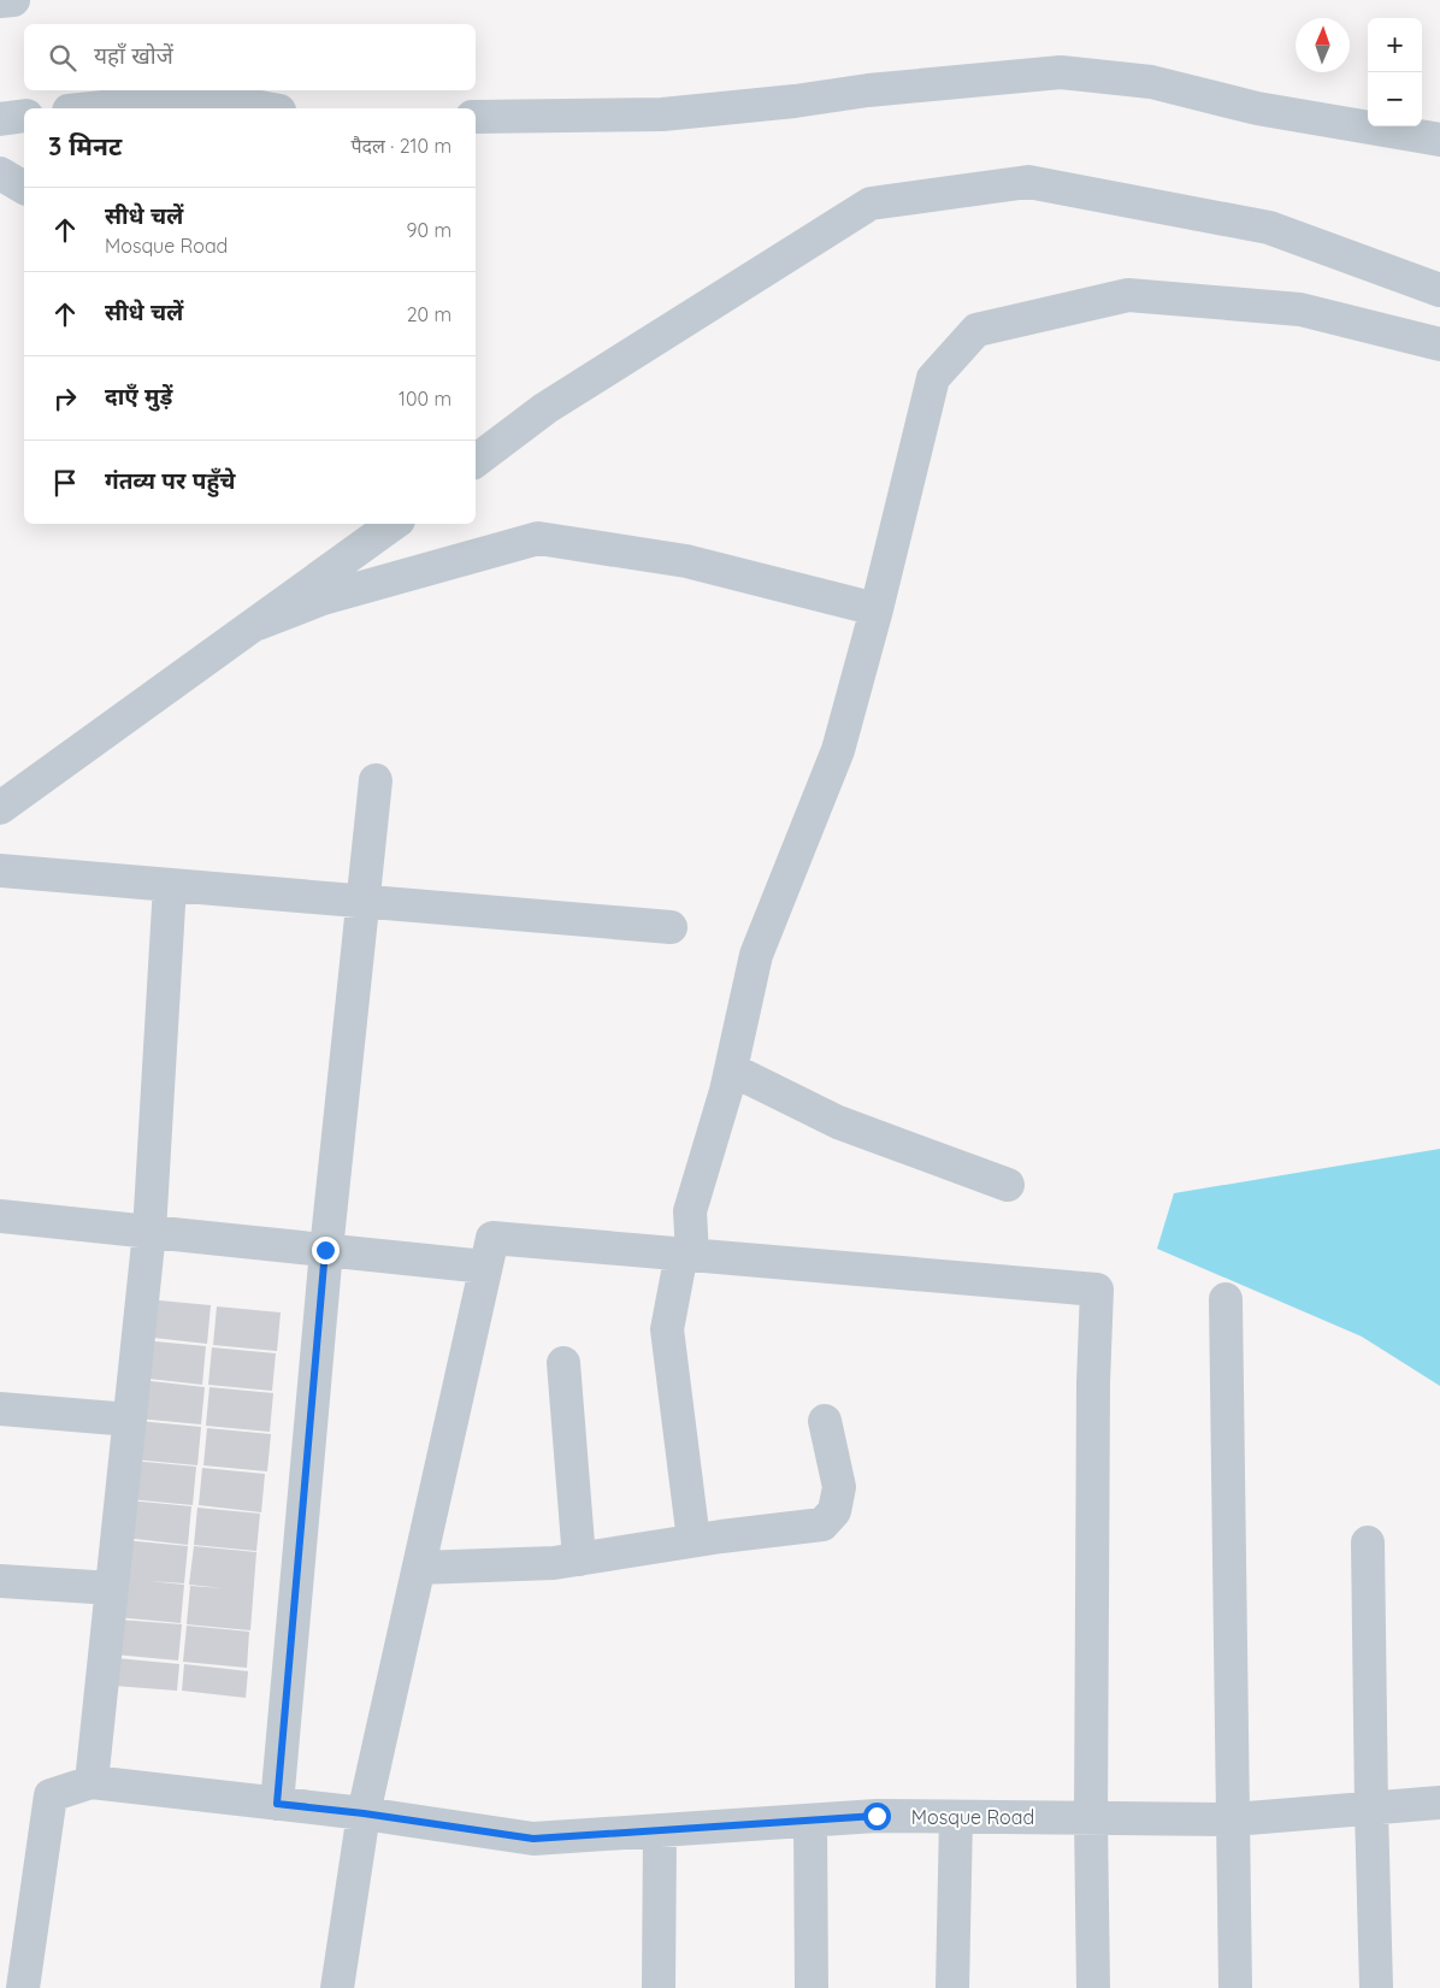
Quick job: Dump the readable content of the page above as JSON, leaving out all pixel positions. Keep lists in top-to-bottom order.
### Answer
{
  "streets": {
    "street": ["Mosque Road"]
  },
  "north": "top",
  "page": {
    "map_buttons": ["+", "−"],
    "search": "यहाँ खोजें",
    "heading": ["3 मिनट", "पैदल · 210 m"],
    "list": [
      ["सीधे चलें", "Mosque Road", "90 m"],
      ["सीधे चलें", "20 m"],
      ["दाएँ मुड़ें", "100 m"],
      "गंतव्य पर पहुँचे"
    ]
  }
}
